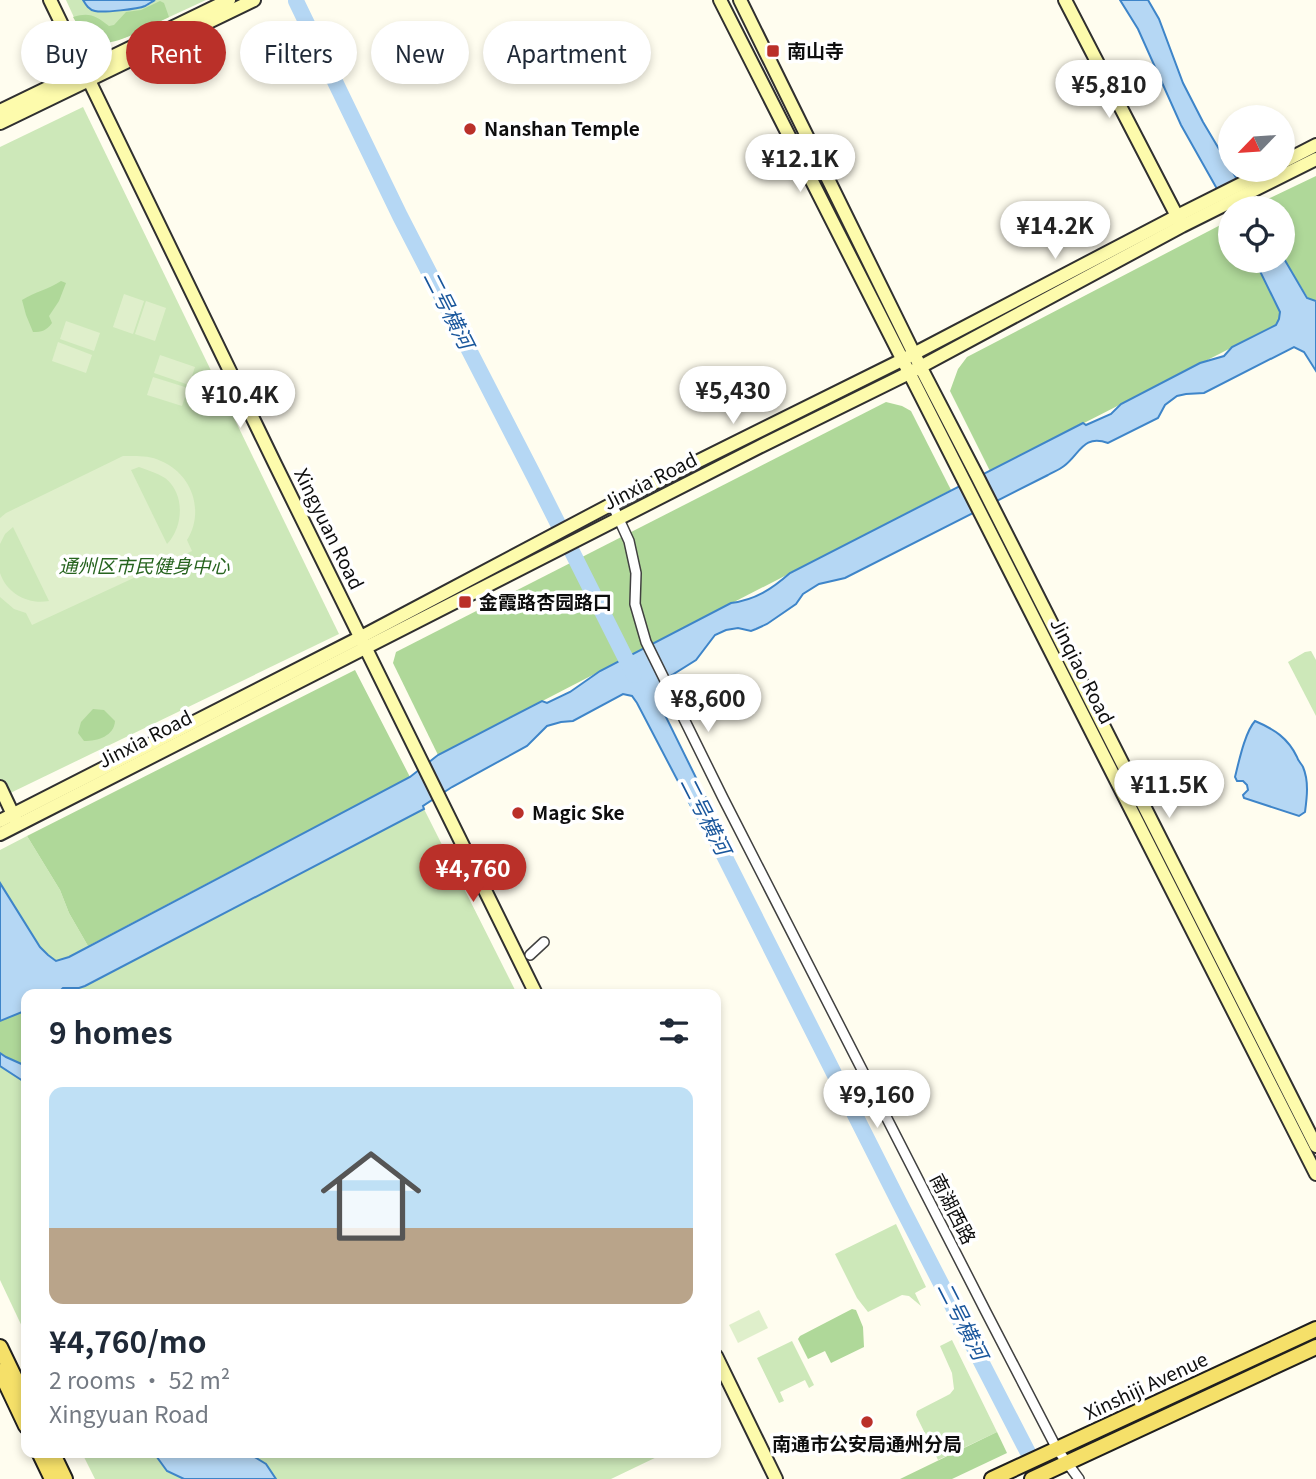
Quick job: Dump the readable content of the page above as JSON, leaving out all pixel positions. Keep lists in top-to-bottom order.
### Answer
{
  "streets": {
    "main road": ["Xinshiji Avenue"],
    "street": [
      "Jinxia Road",
      "Xingyuan Road",
      "Jinqiao Road",
      "南湖西路"
    ]
  },
  "crossings": [
    ["Jinxia Road", "Xingyuan Road"],
    ["Jinxia Road", "Jinqiao Road"],
    ["Jinxia Road", "南湖西路"],
    ["南湖西路", "Xinshiji Avenue"]
  ],
  "water": ["二号横河"],
  "parks": ["通州区市民健身中心"],
  "places": {
    "transit": ["南山寺", "金霞路杏园路口"],
    "other": ["Nanshan Temple", "Magic Ske", "南通市公安局通州分局"]
  },
  "north": "bottom left",
  "page": {
    "chip": [
      "Buy",
      "Rent",
      "Filters",
      "New",
      "Apartment"
    ],
    "price": [
      "¥5,810",
      "¥12.1K",
      "¥14.2K",
      "¥5,430",
      "¥10.4K",
      "¥8,600",
      "¥11.5K",
      "¥4,760",
      "¥9,160"
    ],
    "heading": "9 homes",
    "list": [
      {
        "name": "¥4,760/mo",
        "note": "2 rooms · 52 m² · Xingyuan Road"
      }
    ]
  }
}
